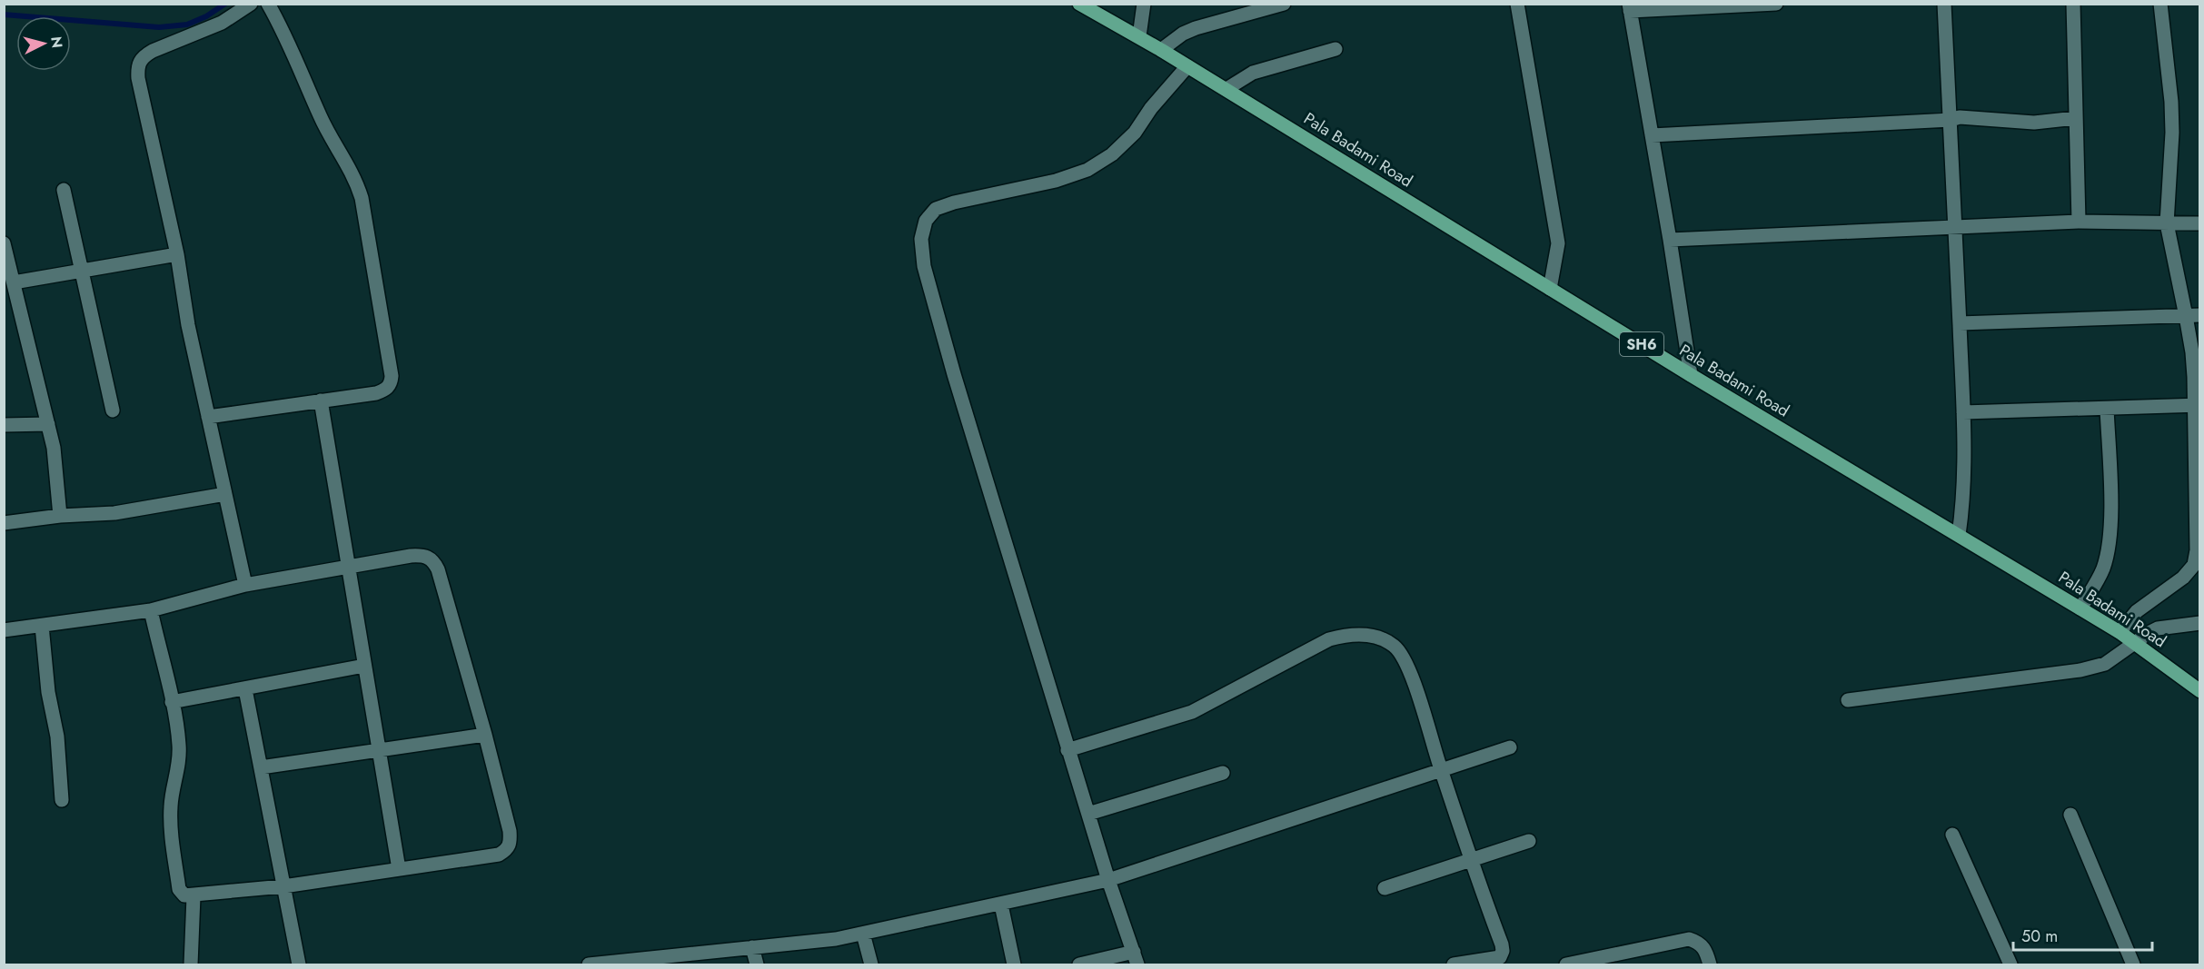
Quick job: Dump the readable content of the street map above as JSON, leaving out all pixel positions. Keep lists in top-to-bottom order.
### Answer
{
  "streets": {
    "main road": ["Pala Badami Road", "SH6"]
  },
  "scale_bar": "50 m",
  "north": "right"
}
